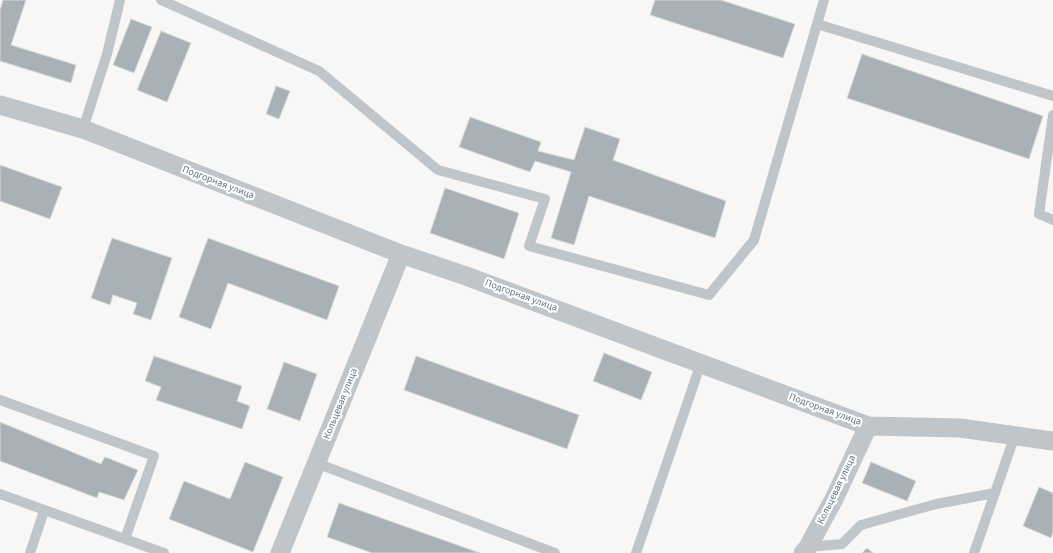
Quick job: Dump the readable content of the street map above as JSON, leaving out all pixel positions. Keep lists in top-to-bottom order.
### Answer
{
  "streets": {
    "street": ["Подгорная улица", "Кольцевая улица"]
  },
  "crossings": [
    ["Подгорная улица", "Кольцевая улица"]
  ]
}
